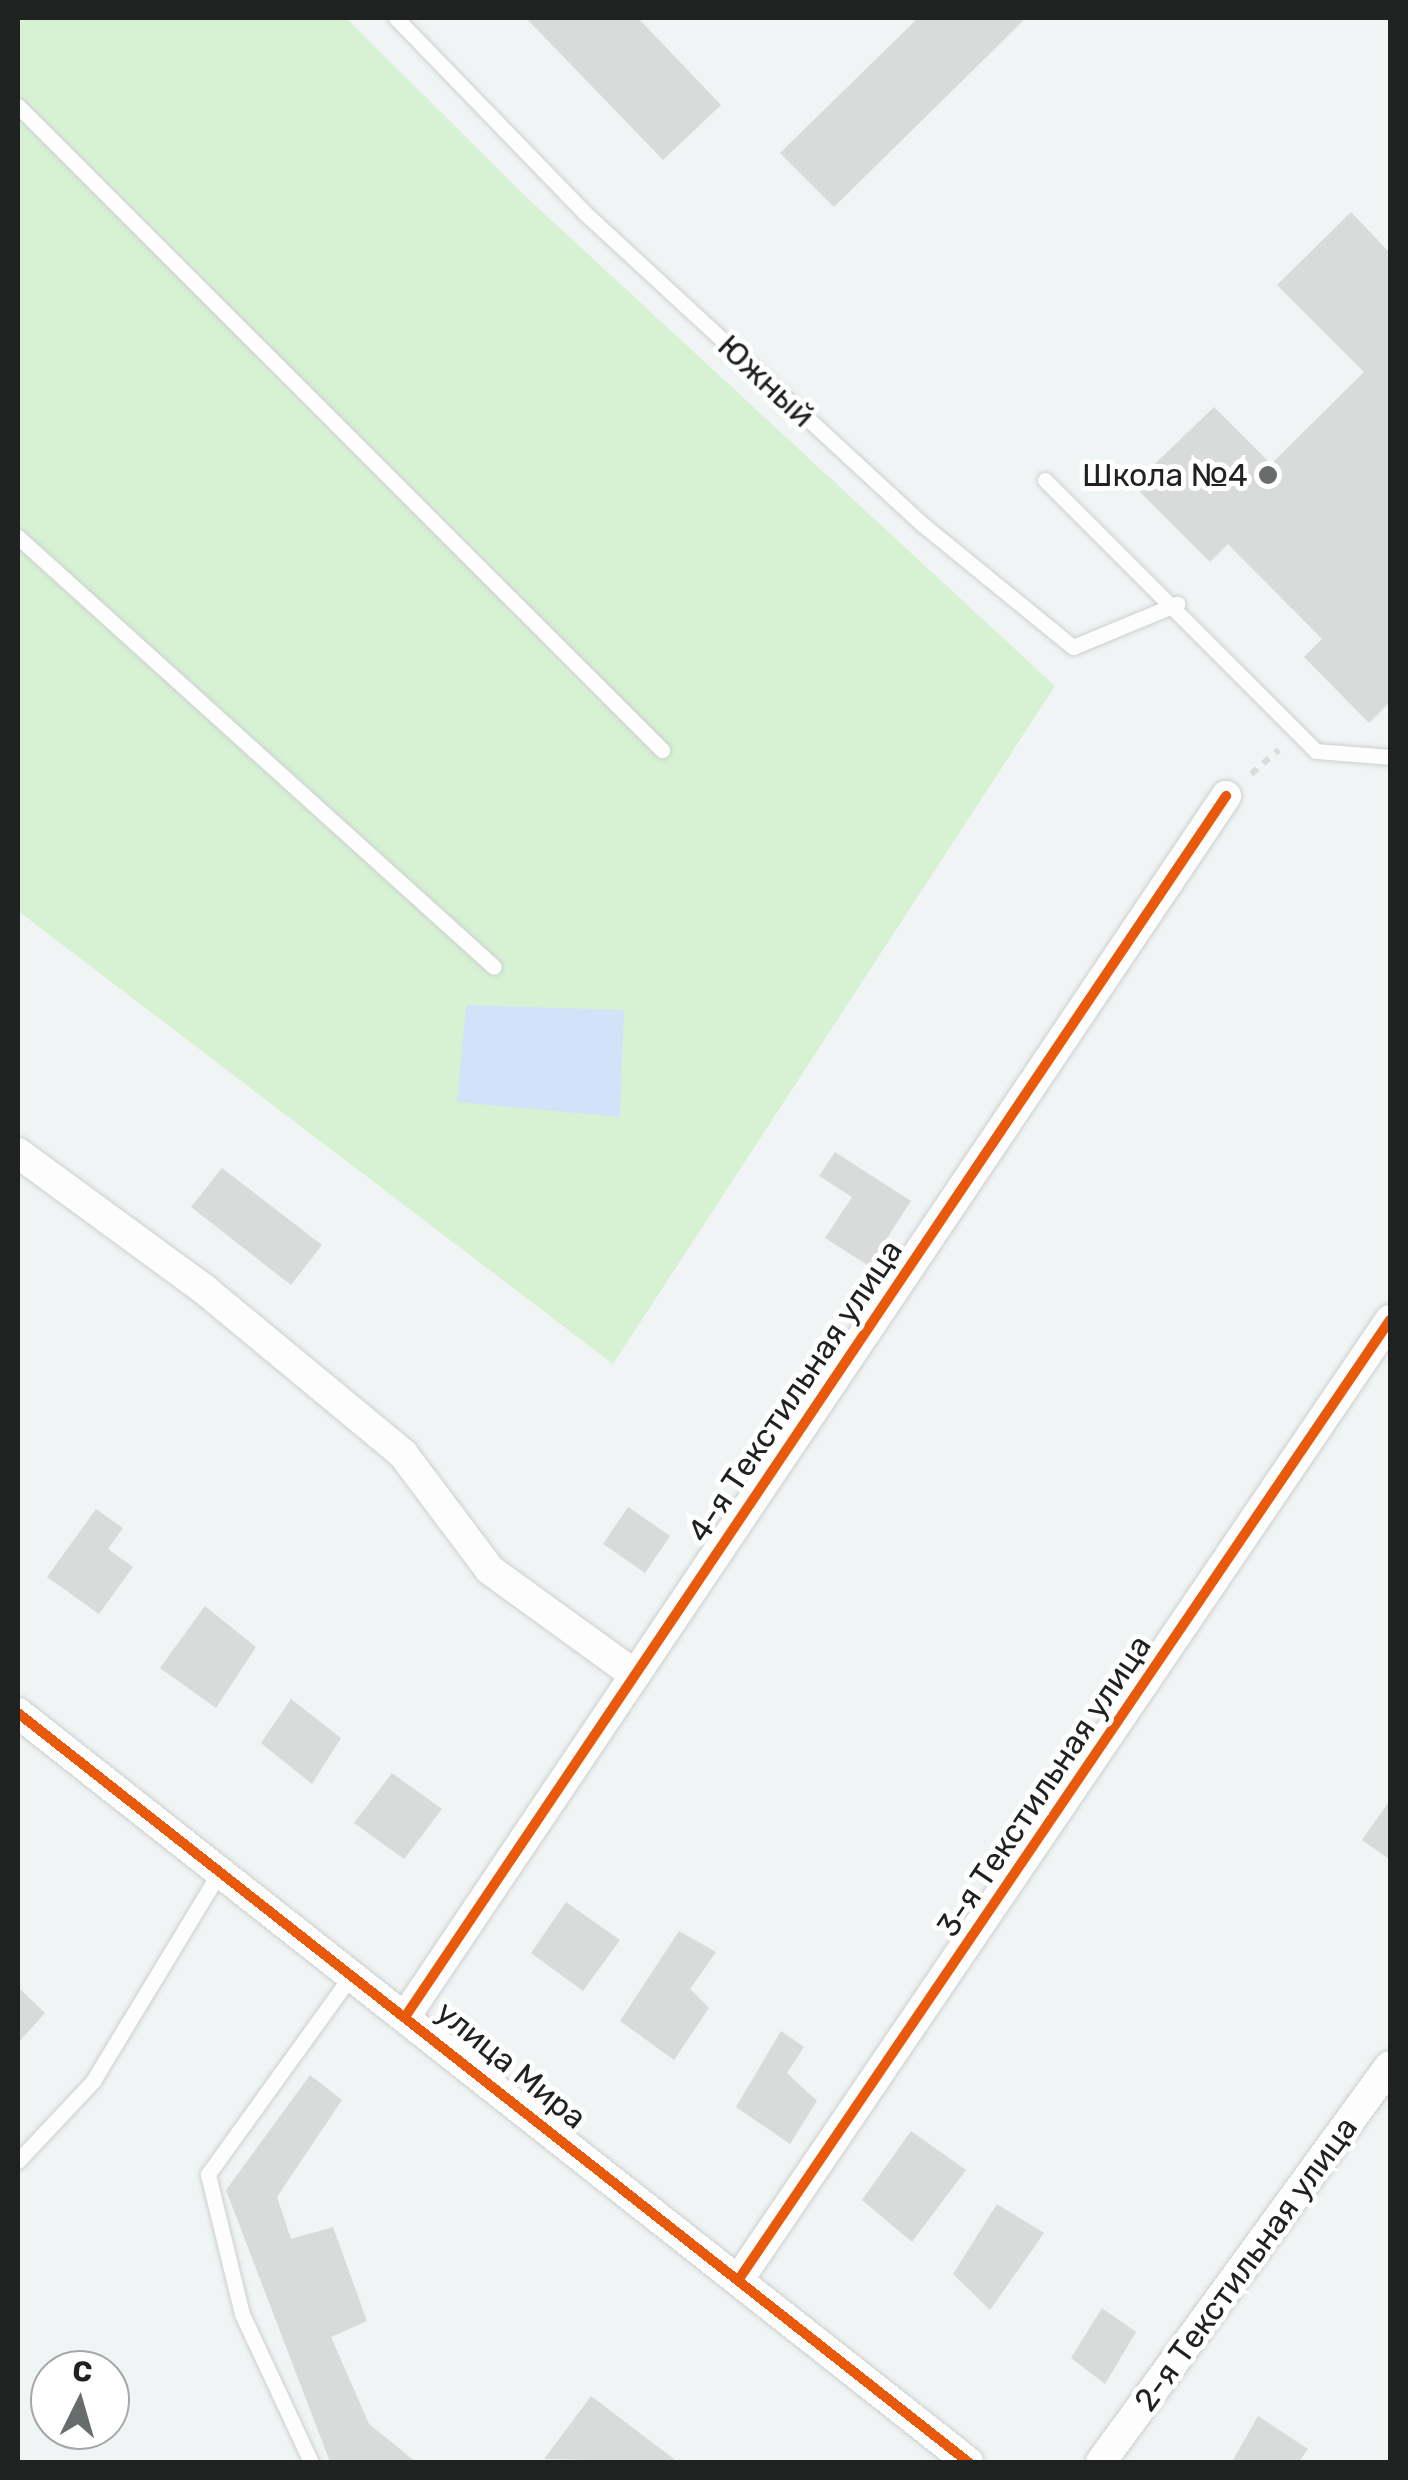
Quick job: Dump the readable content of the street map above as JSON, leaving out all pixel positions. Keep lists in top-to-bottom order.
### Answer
{
  "streets": {
    "street": [
      "4-я Текстильная улица",
      "3-я Текстильная улица",
      "улица Мира",
      "2-я Текстильная улица"
    ],
    "lane": ["Южный"]
  },
  "crossings": [
    ["4-я Текстильная улица", "улица Мира"],
    ["3-я Текстильная улица", "улица Мира"]
  ],
  "places": ["Школа №4"],
  "north": "top"
}
